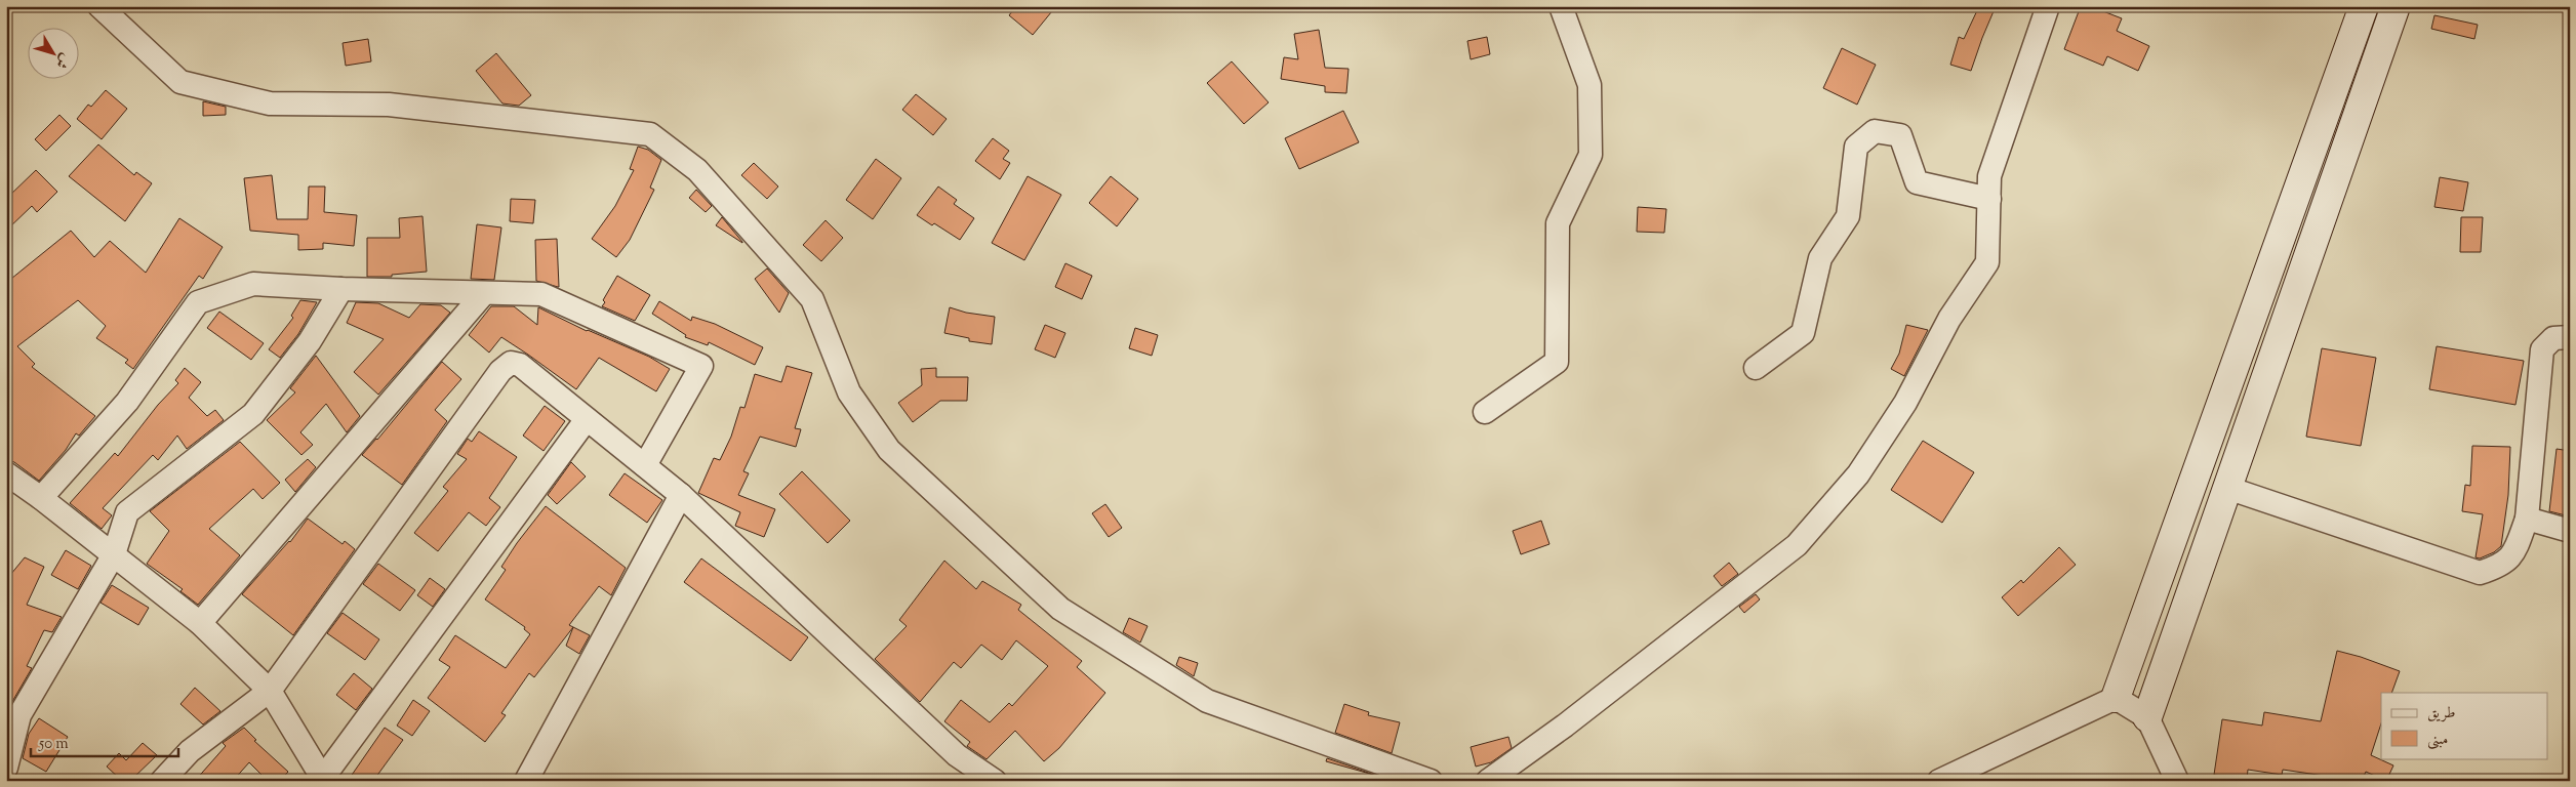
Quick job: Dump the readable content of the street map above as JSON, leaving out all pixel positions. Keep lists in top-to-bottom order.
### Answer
{
  "legend": ["طريق", "مبنى"],
  "scale_bar": "50 m",
  "north": "bottom right"
}
